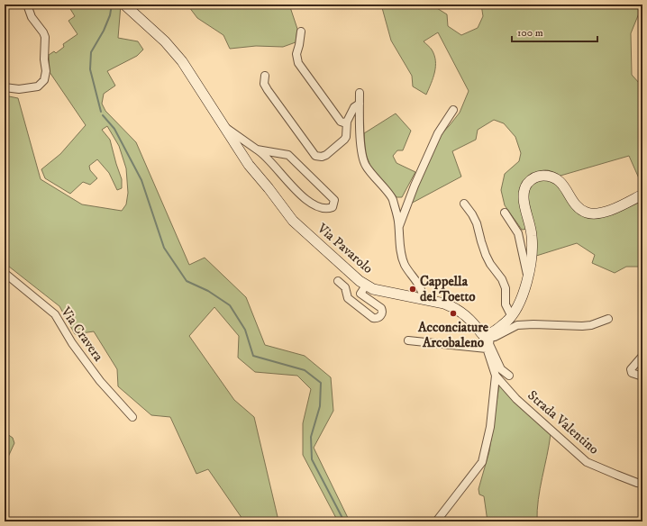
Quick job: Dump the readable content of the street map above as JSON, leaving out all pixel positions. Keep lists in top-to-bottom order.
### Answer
{
  "streets": {
    "street": ["Via Pavarolo", "Via Cravera", "Strada Valentino"]
  },
  "places": ["Cappella del Toetto", "Acconciature Arcobaleno"],
  "scale_bar": "100 m"
}
